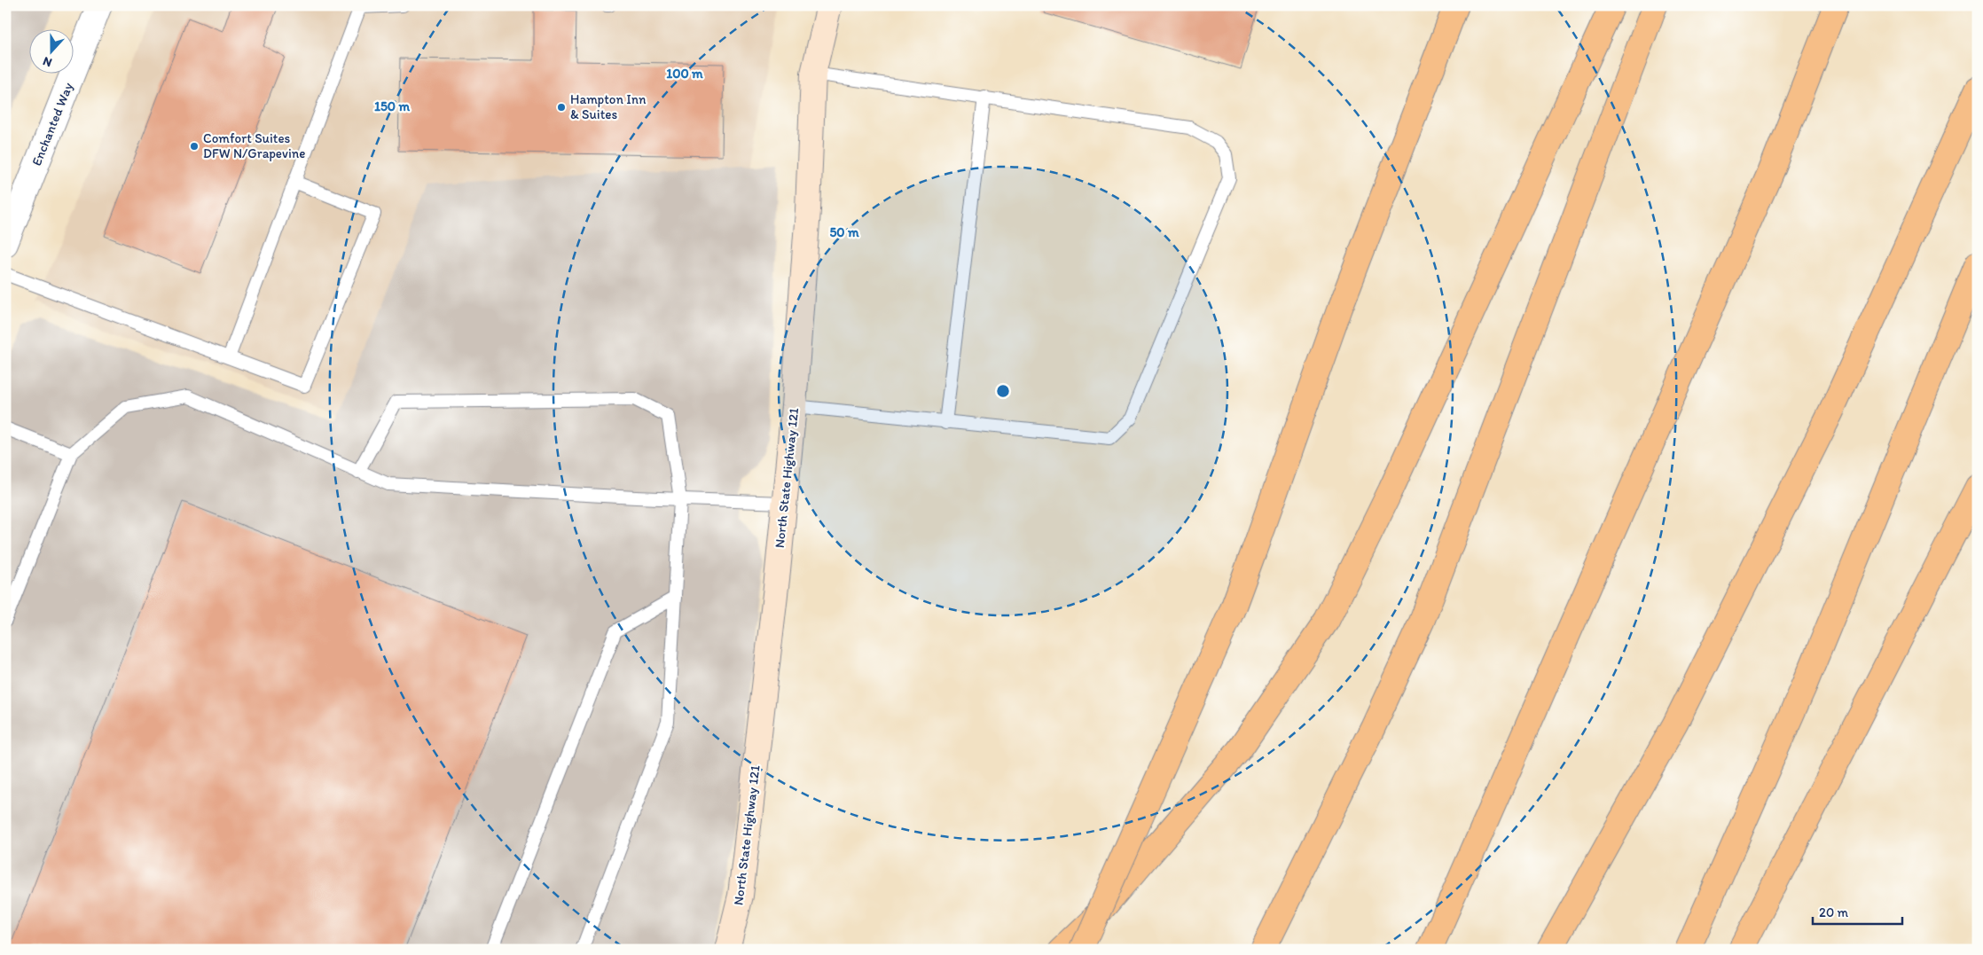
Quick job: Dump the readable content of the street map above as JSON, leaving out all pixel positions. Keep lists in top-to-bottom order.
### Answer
{
  "streets": {
    "main road": ["North State Highway 121"],
    "street": ["Enchanted Way"]
  },
  "places": ["Hampton Inn & Suites", "Comfort Suites DFW N/Grapevine"],
  "scale_bar": "20 m",
  "north": "bottom",
  "rings": ["100 m", "150 m", "50 m"]
}
